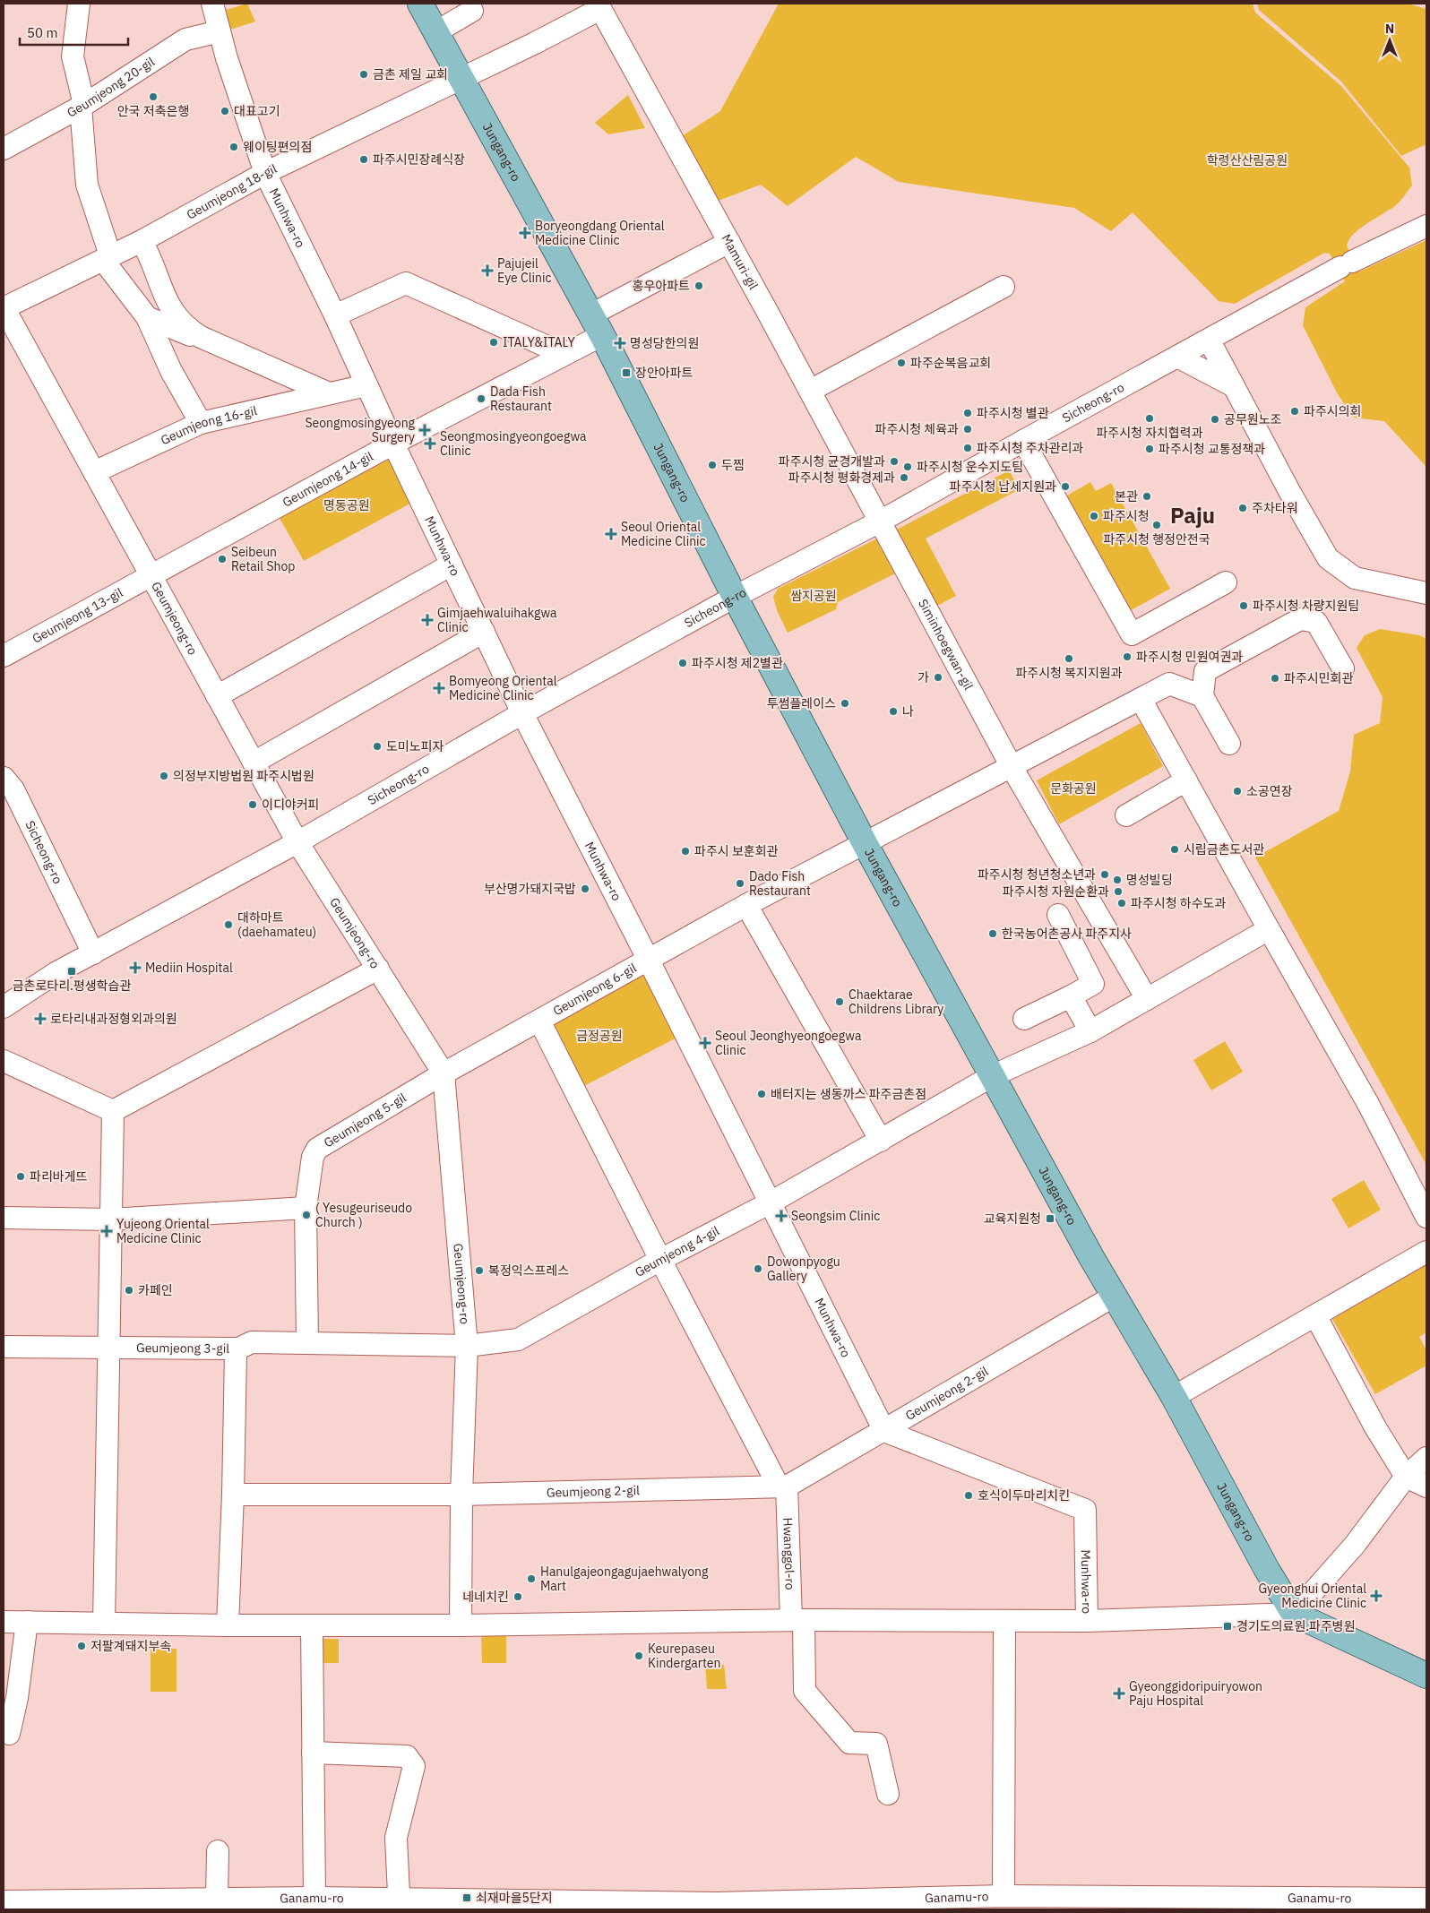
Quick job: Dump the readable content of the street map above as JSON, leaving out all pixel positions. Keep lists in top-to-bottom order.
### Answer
{
  "streets": {
    "main road": ["Jungang-ro"],
    "street": [
      "Geumjeong 20-gil",
      "Geumjeong 18-gil",
      "Munhwa-ro",
      "Mamuri-gil",
      "Sicheong-ro",
      "Geumjeong 16-gil",
      "Geumjeong 14-gil",
      "Geumjeong 13-gil",
      "Geumjeong-ro",
      "Siminhoegwan-gil",
      "Geumjeong 6-gil",
      "Geumjeong 5-gil",
      "Geumjeong 4-gil",
      "Geumjeong 3-gil",
      "Geumjeong 2-gil",
      "Hwanggol-ro",
      "Ganamu-ro"
    ]
  },
  "crossings": [
    ["Geumjeong 20-gil", "Munhwa-ro"],
    ["Jungang-ro", "Geumjeong 18-gil"],
    ["Jungang-ro", "Sicheong-ro"],
    ["Jungang-ro", "Geumjeong 14-gil"],
    ["Jungang-ro", "Geumjeong 6-gil"],
    ["Jungang-ro", "Geumjeong 4-gil"],
    ["Jungang-ro", "Geumjeong 2-gil"],
    ["Geumjeong 18-gil", "Munhwa-ro"],
    ["Geumjeong 18-gil", "Mamuri-gil"],
    ["Geumjeong 18-gil", "Geumjeong-ro"],
    ["Munhwa-ro", "Sicheong-ro"],
    ["Munhwa-ro", "Geumjeong 16-gil"],
    ["Munhwa-ro", "Geumjeong 14-gil"],
    ["Munhwa-ro", "Geumjeong 6-gil"],
    ["Munhwa-ro", "Geumjeong 4-gil"],
    ["Munhwa-ro", "Geumjeong 2-gil"],
    ["Mamuri-gil", "Sicheong-ro"],
    ["Mamuri-gil", "Geumjeong 14-gil"],
    ["Mamuri-gil", "Siminhoegwan-gil"],
    ["Sicheong-ro", "Geumjeong-ro"],
    ["Sicheong-ro", "Siminhoegwan-gil"],
    ["Geumjeong 16-gil", "Geumjeong-ro"],
    ["Geumjeong 14-gil", "Geumjeong 13-gil"],
    ["Geumjeong 14-gil", "Geumjeong-ro"],
    ["Geumjeong 13-gil", "Geumjeong-ro"],
    ["Geumjeong-ro", "Geumjeong 6-gil"],
    ["Geumjeong-ro", "Geumjeong 5-gil"],
    ["Geumjeong-ro", "Geumjeong 4-gil"],
    ["Geumjeong-ro", "Geumjeong 3-gil"],
    ["Geumjeong-ro", "Geumjeong 2-gil"],
    ["Siminhoegwan-gil", "Geumjeong 6-gil"],
    ["Siminhoegwan-gil", "Geumjeong 4-gil"],
    ["Geumjeong 6-gil", "Geumjeong 5-gil"],
    ["Geumjeong 5-gil", "Geumjeong 3-gil"],
    ["Geumjeong 4-gil", "Geumjeong 3-gil"],
    ["Geumjeong 2-gil", "Hwanggol-ro"]
  ],
  "districts": ["Paju"],
  "parks": [
    "학령산산림공원",
    "명동공원",
    "쌈지공원",
    "문화공원",
    "금정공원"
  ],
  "places": {
    "other": [
      "금촌 제일 교회",
      "안국 저축은행",
      "대표고기",
      "웨이팅편의점",
      "파주시민장례식장",
      "홍우아파트",
      "ITALY&ITALY",
      "파주순복음교회",
      "Dada Fish Restaurant",
      "파주시의회",
      "파주시청 별관",
      "파주시청 자치협력과",
      "공무원노조",
      "파주시청 체육과",
      "파주시청 주차관리과",
      "파주시청 교통정책과",
      "파주시청 균경개발과",
      "두찜",
      "파주시청 운수지도팀",
      "파주시청 평화경제과",
      "파주시청 납세지원과",
      "본관",
      "주차타워",
      "파주시청",
      "파주시청 행정안전국",
      "Seibeun Retail Shop",
      "파주시청 차량지원팀",
      "파주시청 민원여권과",
      "파주시청 복지지원과",
      "파주시청 제2별관",
      "가",
      "파주시민회관",
      "투썸플레이스",
      "나",
      "도미노피자",
      "의정부지방법원 파주시법원",
      "소공연장",
      "이디야커피",
      "시립금촌도서관",
      "파주시 보훈회관",
      "파주시청 청년청소년과",
      "명성빌딩",
      "Dado Fish Restaurant",
      "부산명가돼지국밥",
      "파주시청 자원순환과",
      "파주시청 하수도과",
      "대하마트 (daehamateu)",
      "한국농어촌공사 파주지사",
      "Chaektarae Childrens Library",
      "배터지는 생동까스 파주금촌점",
      "파리바게뜨",
      "( Yesugeuriseudo Church )",
      "Dowonpyogu Gallery",
      "복정익스프레스",
      "카페인",
      "호식이두마리치킨",
      "Hanulgajeongagujaehwalyong Mart",
      "네네치킨",
      "저팔계돼지부속",
      "Keurepaseu Kindergarten"
    ],
    "health": [
      "Boryeongdang Oriental Medicine Clinic",
      "Pajujeil Eye Clinic",
      "명성당한의원",
      "Seongmosingyeong Surgery",
      "Seongmosingyeongoegwa Clinic",
      "Seoul Oriental Medicine Clinic",
      "Gimjaehwaluihakgwa Clinic",
      "Bomyeong Oriental Medicine Clinic",
      "Mediin Hospital",
      "로타리내과정형외과의원",
      "Seoul Jeonghyeongoegwa Clinic",
      "Seongsim Clinic",
      "Yujeong Oriental Medicine Clinic",
      "Gyeonghui Oriental Medicine Clinic",
      "Gyeonggidoripuiryowon Paju Hospital"
    ],
    "transit": [
      "장안아파트",
      "금촌로타리.평생학습관",
      "교육지원청",
      "경기도의료원.파주병원",
      "쇠재마을5단지"
    ]
  },
  "scale_bar": "50 m",
  "north": "top"
}
